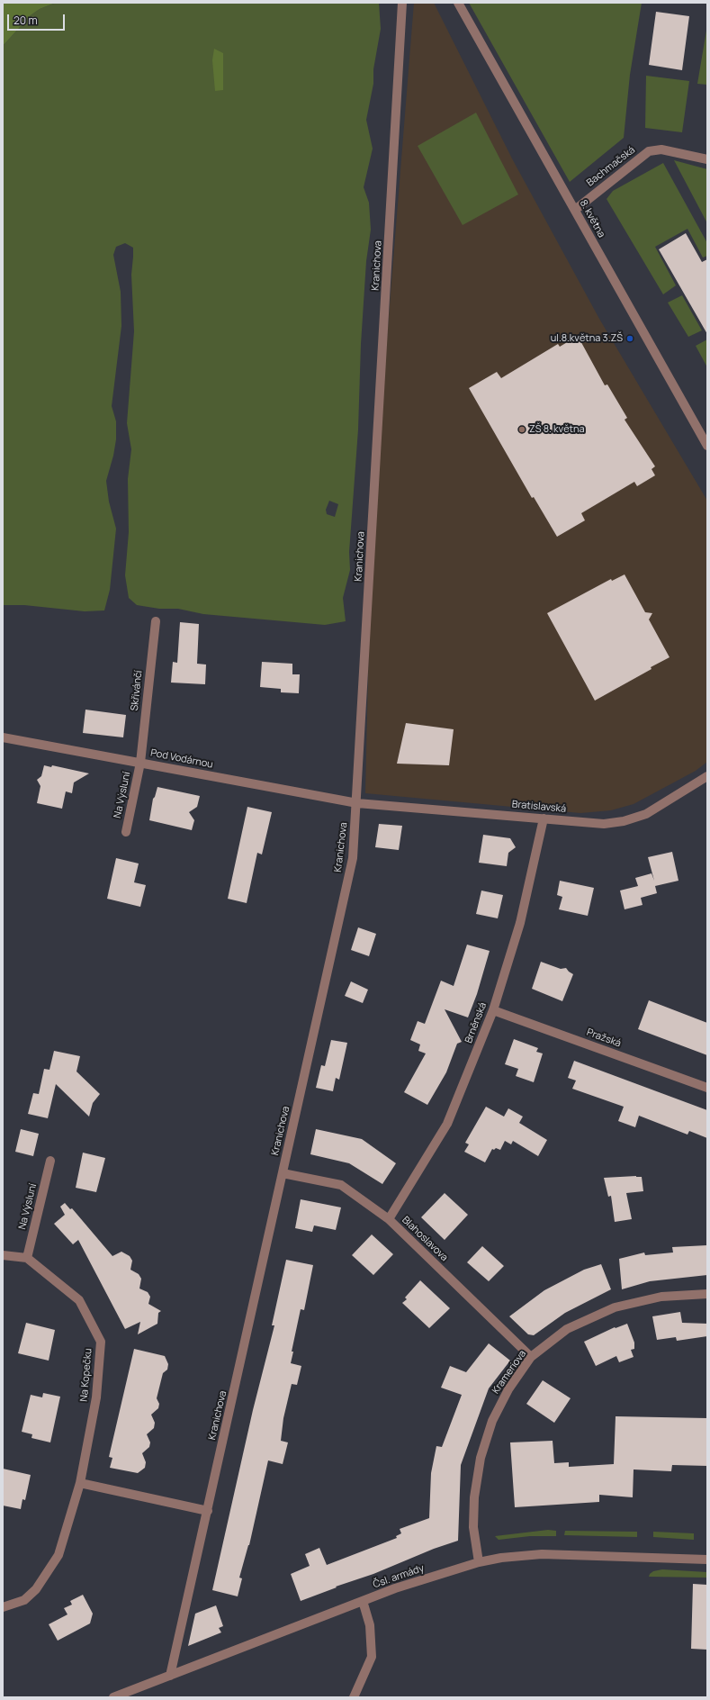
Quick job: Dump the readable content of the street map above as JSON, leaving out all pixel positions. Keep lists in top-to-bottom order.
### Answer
{
  "streets": {
    "street": [
      "Bachmačská",
      "8. května",
      "Kranichova",
      "Skřivánčí",
      "Pod Vodárnou",
      "Na Výsluní",
      "Bratislavská",
      "Brněnská",
      "Pražská",
      "Blahoslavova",
      "Krameriova",
      "Na Kopečku",
      "Čsl. armády"
    ]
  },
  "crossings": [
    ["Bachmačská", "8. května"],
    ["Kranichova", "Pod Vodárnou"],
    ["Kranichova", "Bratislavská"],
    ["Kranichova", "Blahoslavova"],
    ["Kranichova", "Čsl. armády"],
    ["Skřivánčí", "Pod Vodárnou"],
    ["Skřivánčí", "Na Výsluní"],
    ["Pod Vodárnou", "Na Výsluní"],
    ["Pod Vodárnou", "Bratislavská"],
    ["Na Výsluní", "Na Kopečku"],
    ["Bratislavská", "Brněnská"],
    ["Brněnská", "Pražská"],
    ["Brněnská", "Blahoslavova"],
    ["Blahoslavova", "Krameriova"],
    ["Krameriova", "Čsl. armády"]
  ],
  "places": ["ul.8.května 3.ZŠ", "ZŠ 8. května"],
  "scale_bar": "20 m"
}
